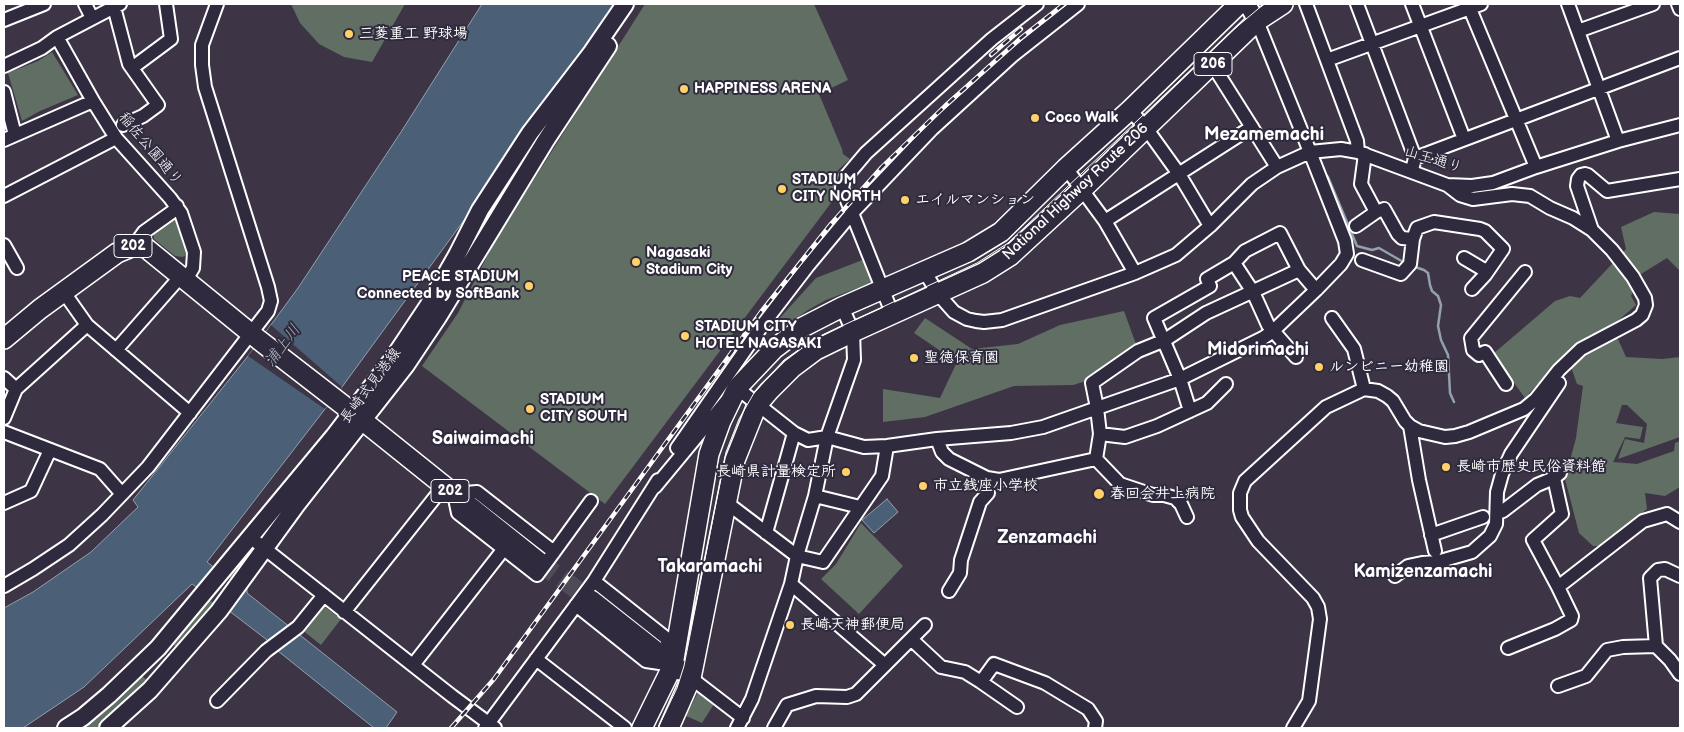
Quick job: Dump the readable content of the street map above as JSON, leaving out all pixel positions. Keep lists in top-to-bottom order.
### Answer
{
  "streets": {
    "highway": ["206", "National Highway Route 206", "202"],
    "main road": ["長崎式見港線"],
    "street": ["稲佐公園通り", "山王通り"]
  },
  "crossings": [
    ["稲佐公園通り", "202"],
    ["山王通り", "National Highway Route 206"],
    ["202", "長崎式見港線"]
  ],
  "districts": [
    "Mezamemachi",
    "Midorimachi",
    "Saiwaimachi",
    "Zenzamachi",
    "Takaramachi",
    "Kamizenzamachi"
  ],
  "water": ["浦上川"],
  "places": [
    "三菱重工 野球場",
    "HAPPINESS ARENA",
    "Coco Walk",
    "STADIUM CITY NORTH",
    "エイルマンション",
    "Nagasaki Stadium City",
    "PEACE STADIUM Connected by SoftBank",
    "STADIUM CITY HOTEL NAGASAKI",
    "聖徳保育園",
    "ルンビニー幼稚園",
    "STADIUM CITY SOUTH",
    "長崎市歴史民俗資料館",
    "長崎県計量検定所",
    "市立銭座小学校",
    "春回会井上病院",
    "長崎天神郵便局"
  ]
}
